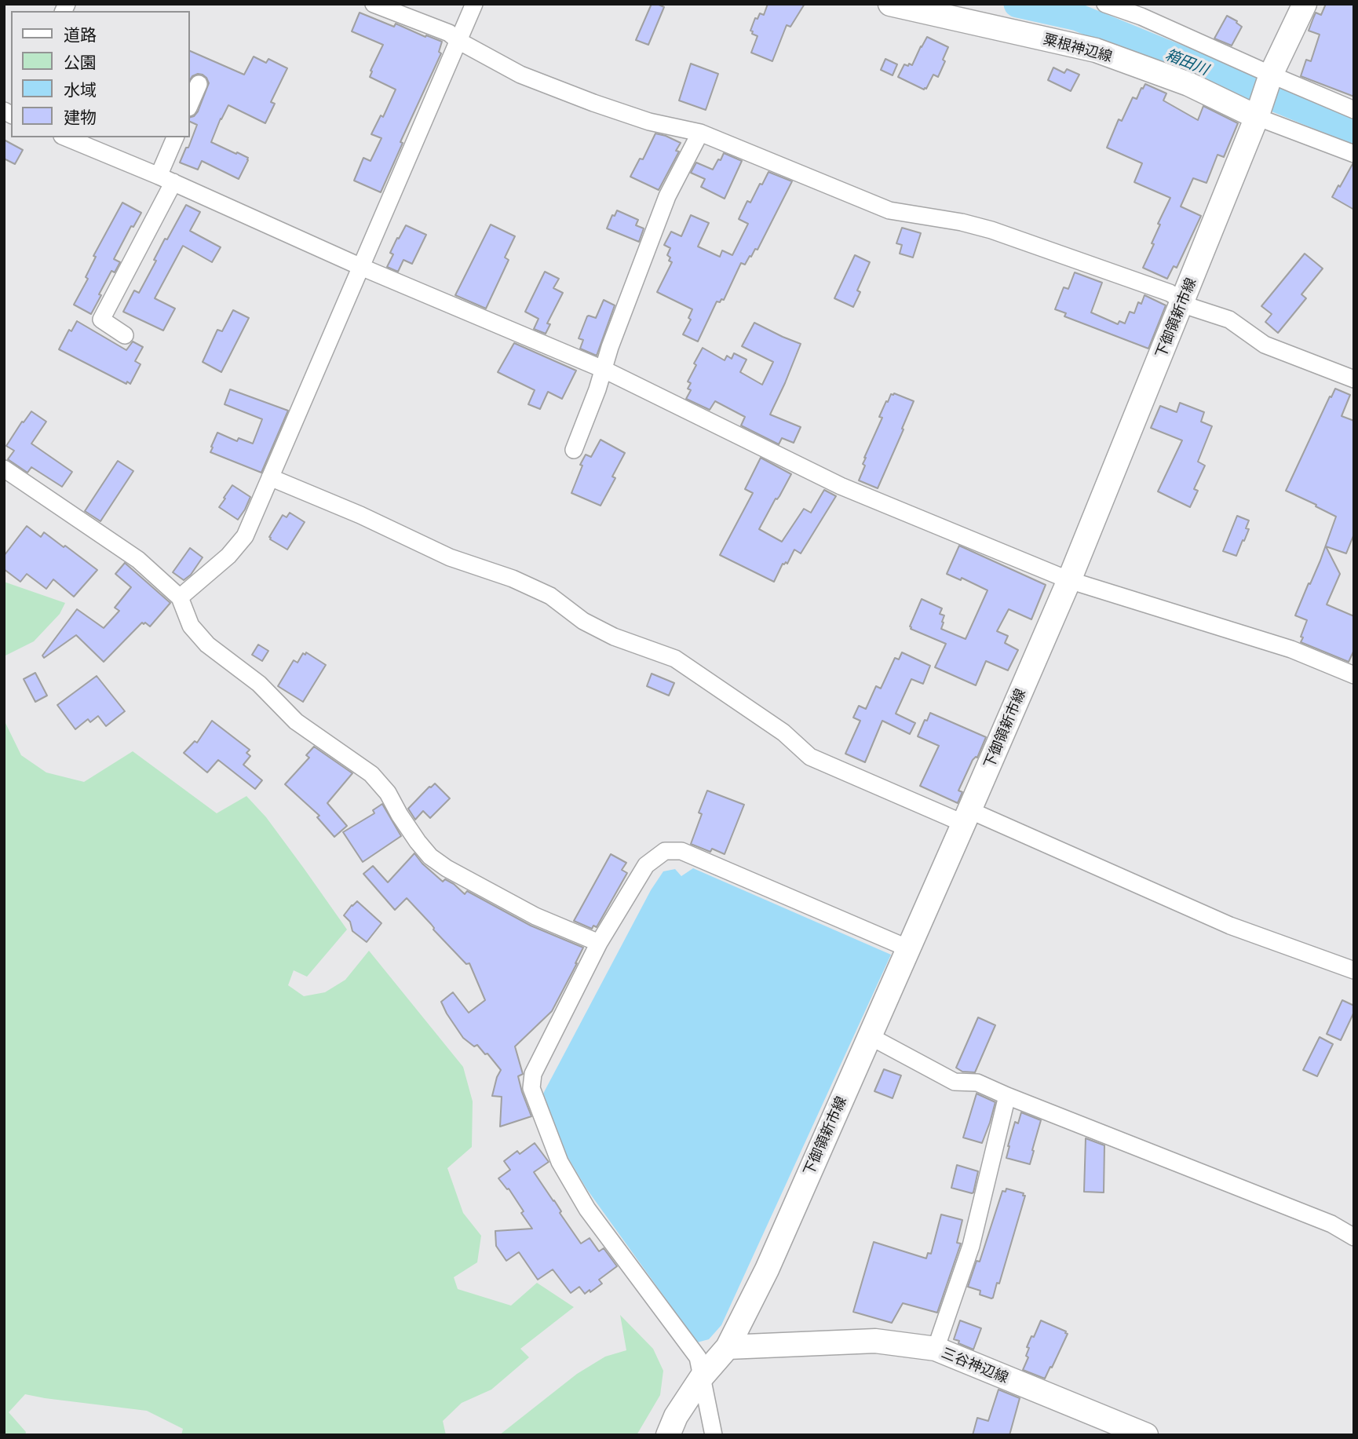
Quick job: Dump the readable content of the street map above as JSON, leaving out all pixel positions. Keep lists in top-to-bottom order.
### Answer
{
  "streets": {
    "main road": ["粟根神辺線", "下御領新市線", "三谷神辺線"]
  },
  "crossings": [
    ["粟根神辺線", "下御領新市線"],
    ["下御領新市線", "三谷神辺線"]
  ],
  "water": ["箱田川"],
  "legend": [
    "道路",
    "公園",
    "水域",
    "建物"
  ]
}
